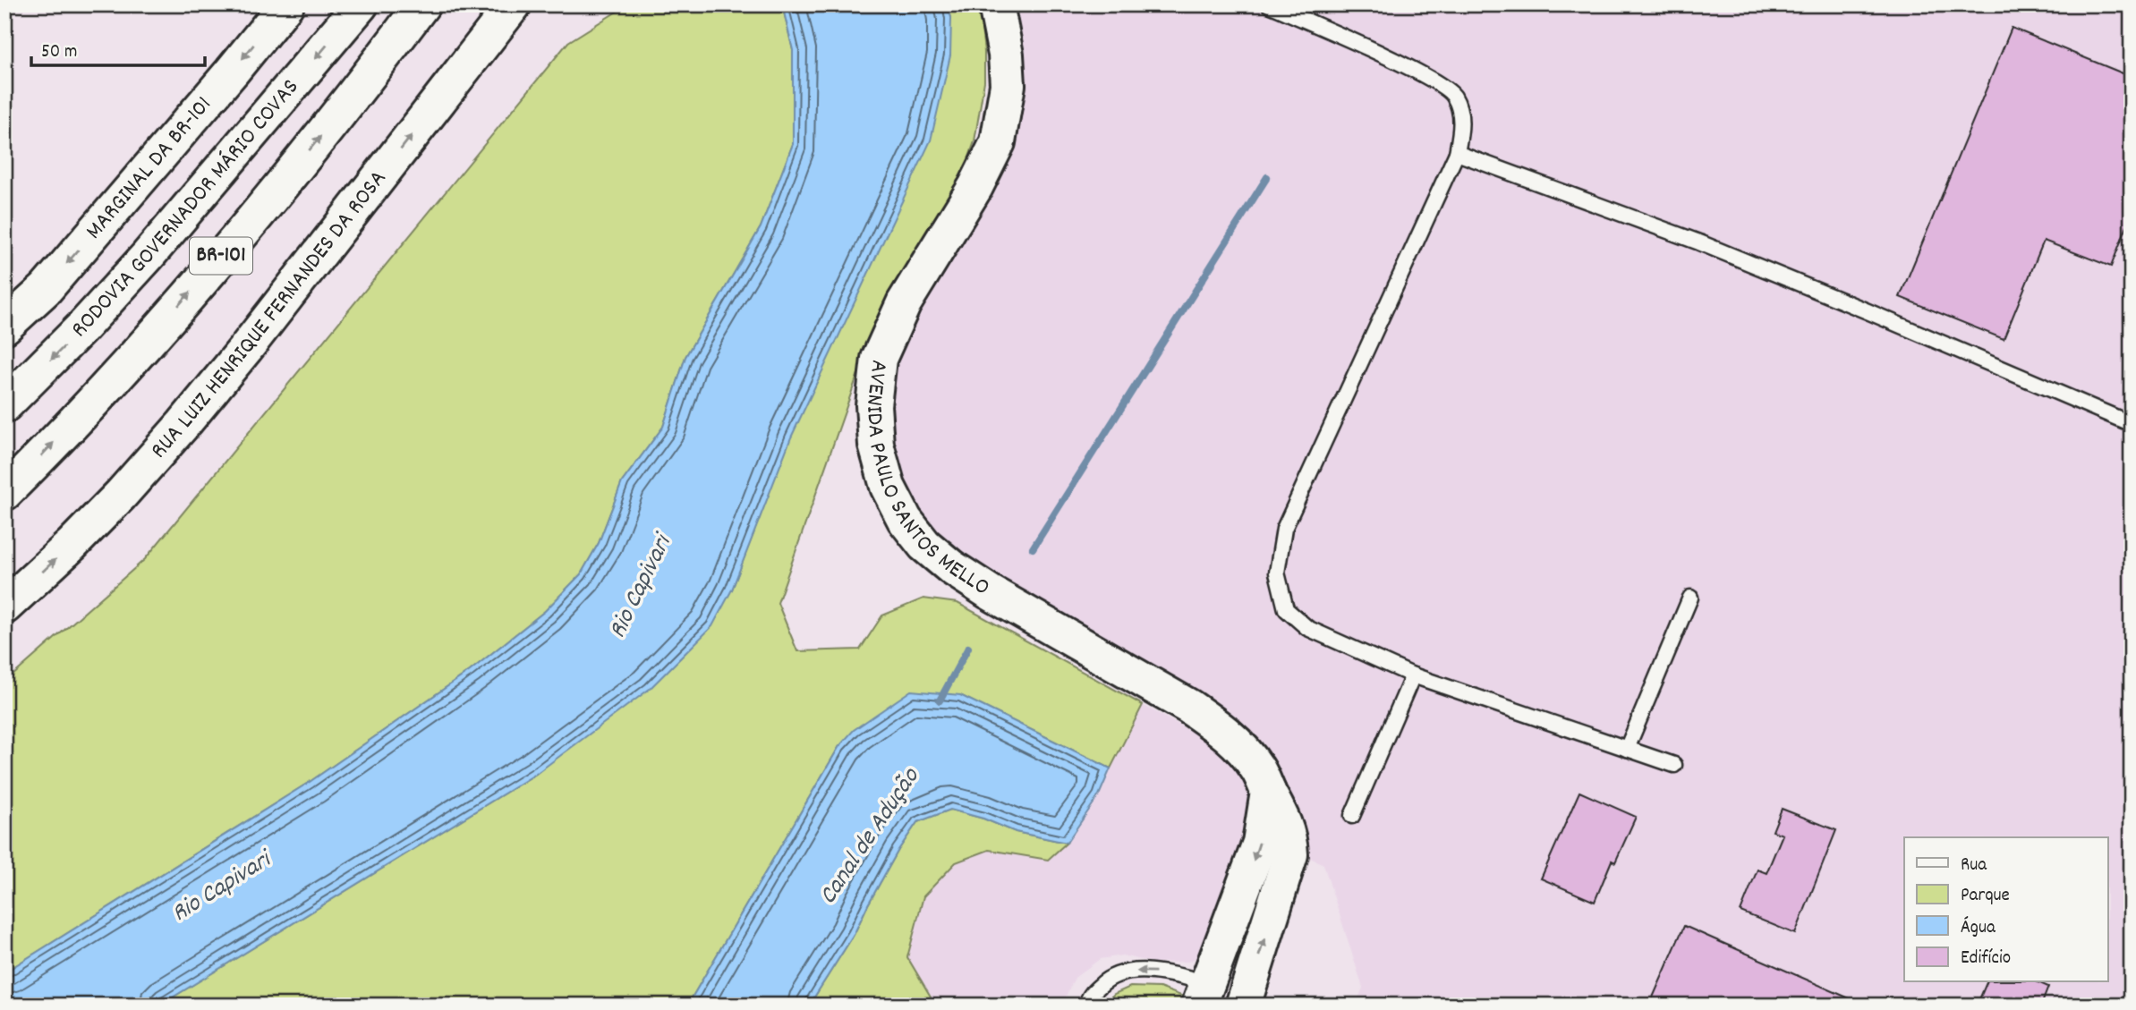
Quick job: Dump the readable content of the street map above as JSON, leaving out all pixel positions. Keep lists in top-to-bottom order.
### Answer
{
  "streets": {
    "main road": [
      "MARGINAL DA BR-101",
      "RODOVIA GOVERNADOR MÁRIO COVAS",
      "BR-101",
      "RUA LUIZ HENRIQUE FERNANDES DA ROSA",
      "AVENIDA PAULO SANTOS MELLO"
    ]
  },
  "water": ["Rio Capivari", "Canal de Adução"],
  "legend": [
    "Rua",
    "Parque",
    "Água",
    "Edifício"
  ],
  "scale_bar": "50 m"
}
